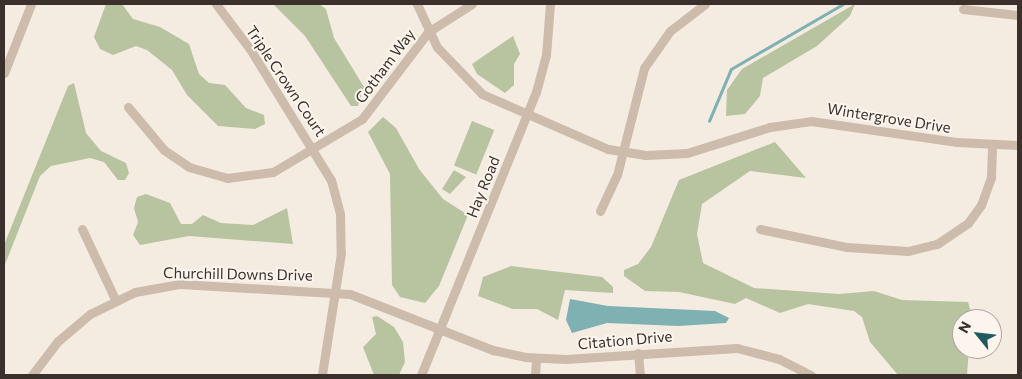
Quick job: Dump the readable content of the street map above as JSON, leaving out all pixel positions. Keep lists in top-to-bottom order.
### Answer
{
  "streets": {
    "street": [
      "Gotham Way",
      "Triple Crown Court",
      "Wintergrove Drive",
      "Hay Road",
      "Churchill Downs Drive",
      "Citation Drive"
    ]
  },
  "crossings": [
    ["Gotham Way", "Triple Crown Court"],
    ["Gotham Way", "Wintergrove Drive"],
    ["Triple Crown Court", "Churchill Downs Drive"],
    ["Wintergrove Drive", "Hay Road"],
    ["Hay Road", "Churchill Downs Drive"],
    ["Hay Road", "Citation Drive"],
    ["Churchill Downs Drive", "Citation Drive"]
  ],
  "north": "top left"
}
